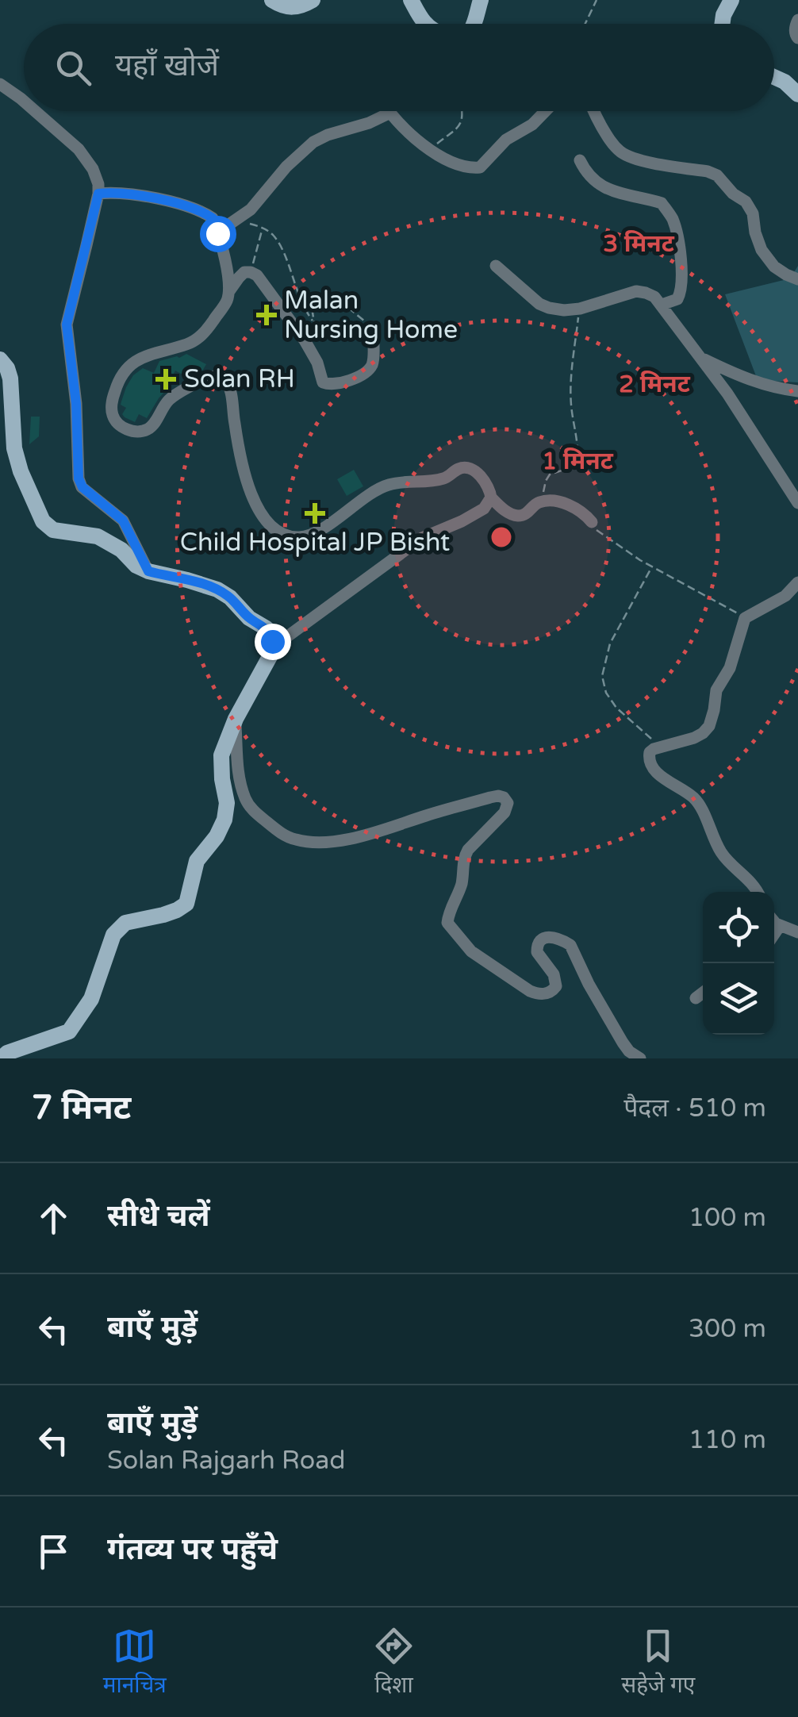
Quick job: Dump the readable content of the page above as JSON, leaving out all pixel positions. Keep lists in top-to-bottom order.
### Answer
{
  "places": {
    "health": ["Malan Nursing Home", "Solan RH", "Child Hospital JP Bisht"]
  },
  "page": {
    "search": "यहाँ खोजें",
    "heading": ["7 मिनट", "पैदल · 510 m"],
    "list": [
      ["सीधे चलें", "100 m"],
      ["बाएँ मुड़ें", "300 m"],
      ["बाएँ मुड़ें", "Solan Rajgarh Road", "110 m"],
      "गंतव्य पर पहुँचे"
    ],
    "nav": ["मानचित्र", "दिशा", "सहेजे गए"]
  },
  "rings": ["3 मिनट", "2 मिनट", "1 मिनट"]
}
